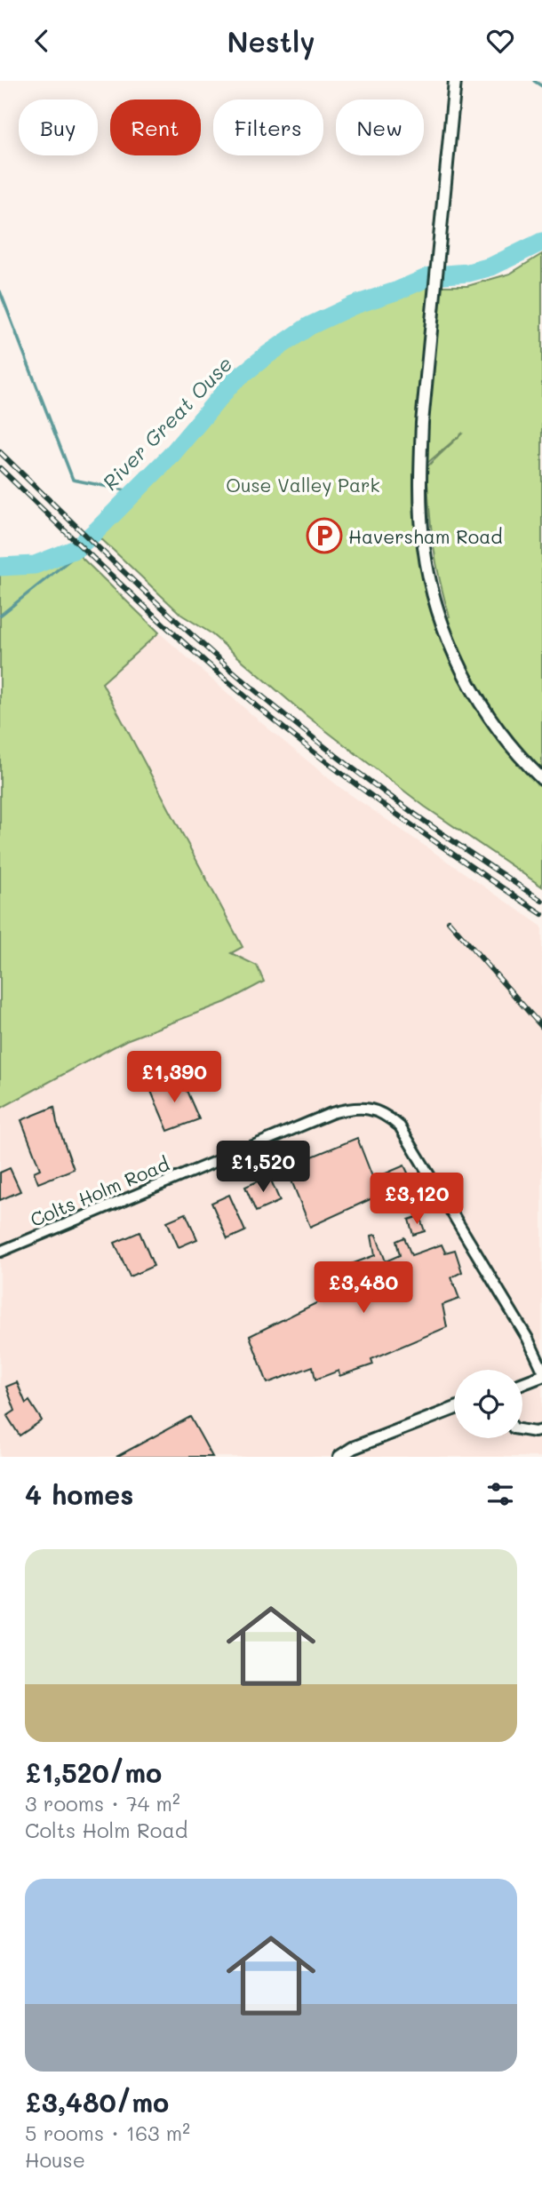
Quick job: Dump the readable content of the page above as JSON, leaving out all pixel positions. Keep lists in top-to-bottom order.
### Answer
{
  "streets": {
    "street": ["Colts Holm Road"]
  },
  "water": ["River Great Ouse"],
  "parks": ["Ouse Valley Park"],
  "places": {
    "parking": ["Haversham Road"]
  },
  "page": {
    "header": "Nestly",
    "chip": [
      "Buy",
      "Rent",
      "Filters",
      "New"
    ],
    "price": [
      "£1,390",
      "£1,520",
      "£3,120",
      "£3,480"
    ],
    "heading": "4 homes",
    "list": [
      {
        "name": "£1,520/mo",
        "note": "3 rooms · 74 m² · Colts Holm Road"
      },
      {
        "name": "£3,480/mo",
        "note": "5 rooms · 163 m² · House"
      }
    ]
  }
}
